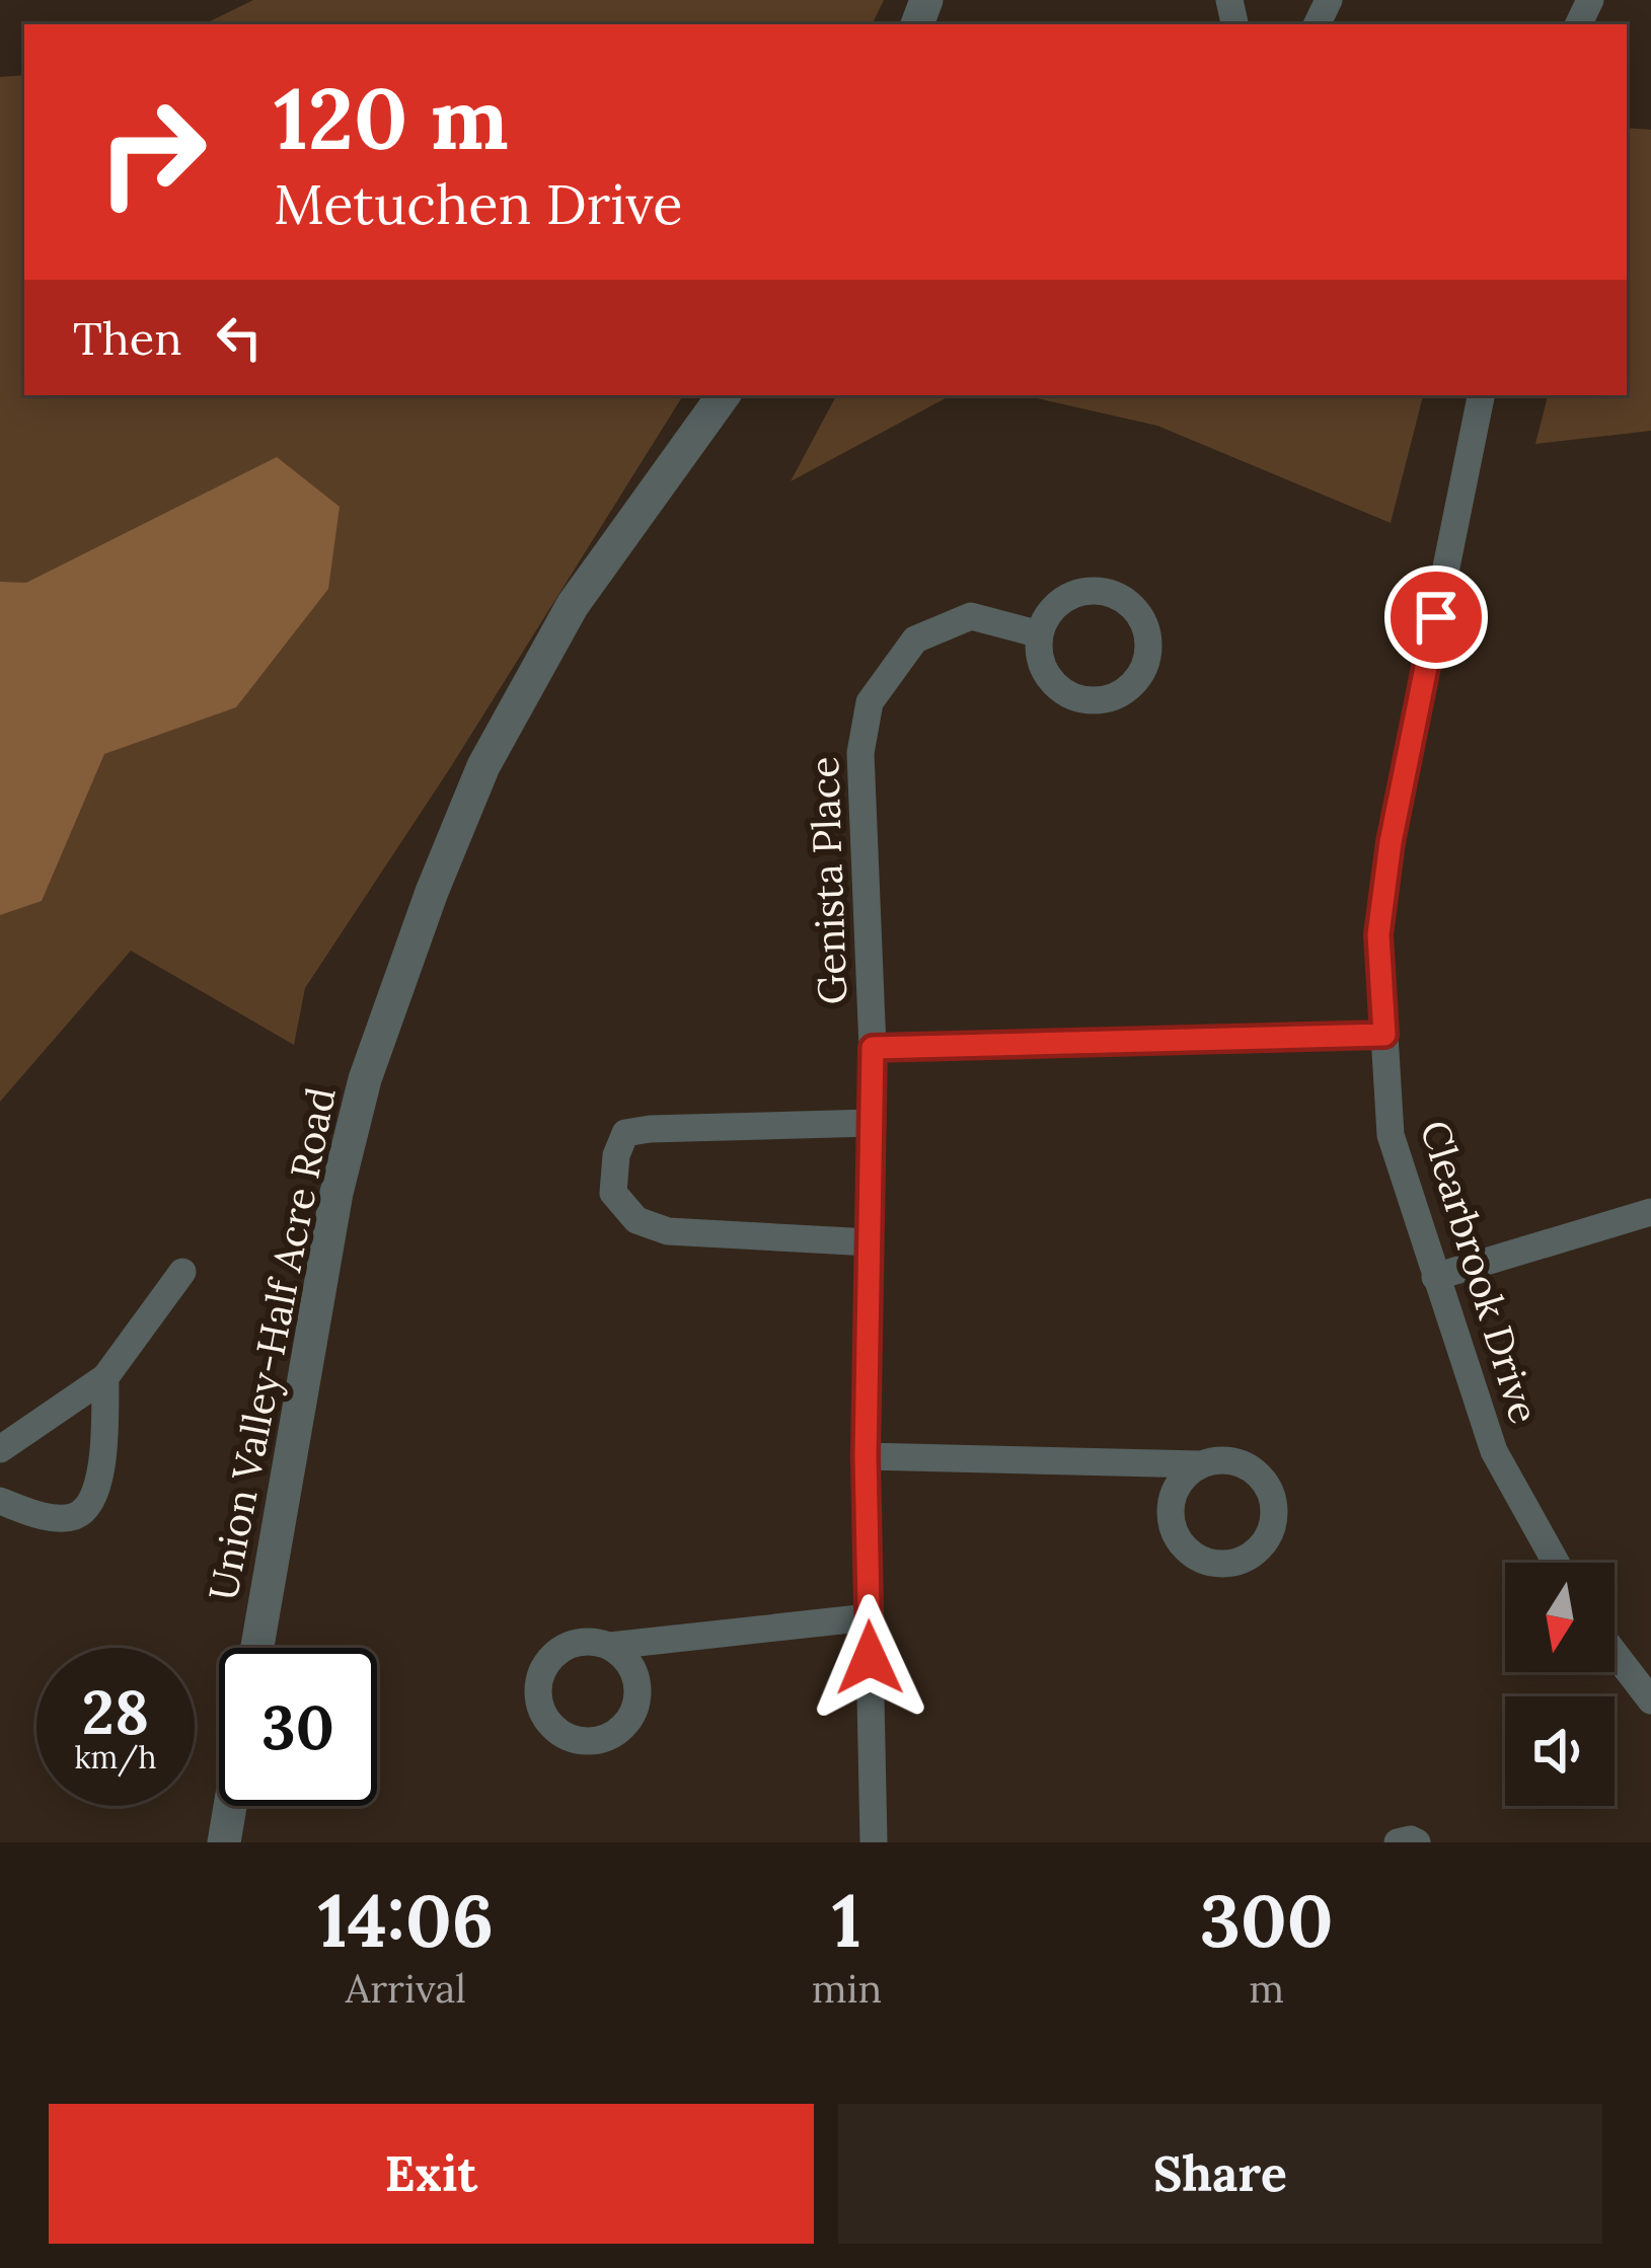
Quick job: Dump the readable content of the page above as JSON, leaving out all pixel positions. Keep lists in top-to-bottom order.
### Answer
{
  "streets": {
    "street": ["Genista Place", "Clearbrook Drive", "Union Valley-Half Acre Road"]
  },
  "north": "bottom",
  "page": {
    "turn": ["120 m", "Metuchen Drive"],
    "then": "Then",
    "speed": "28 km/h",
    "limit": "30",
    "eta": [
      "14:06",
      "Arrival",
      "1",
      "min",
      "300",
      "m"
    ],
    "buttons": ["Exit", "Share"]
  }
}
